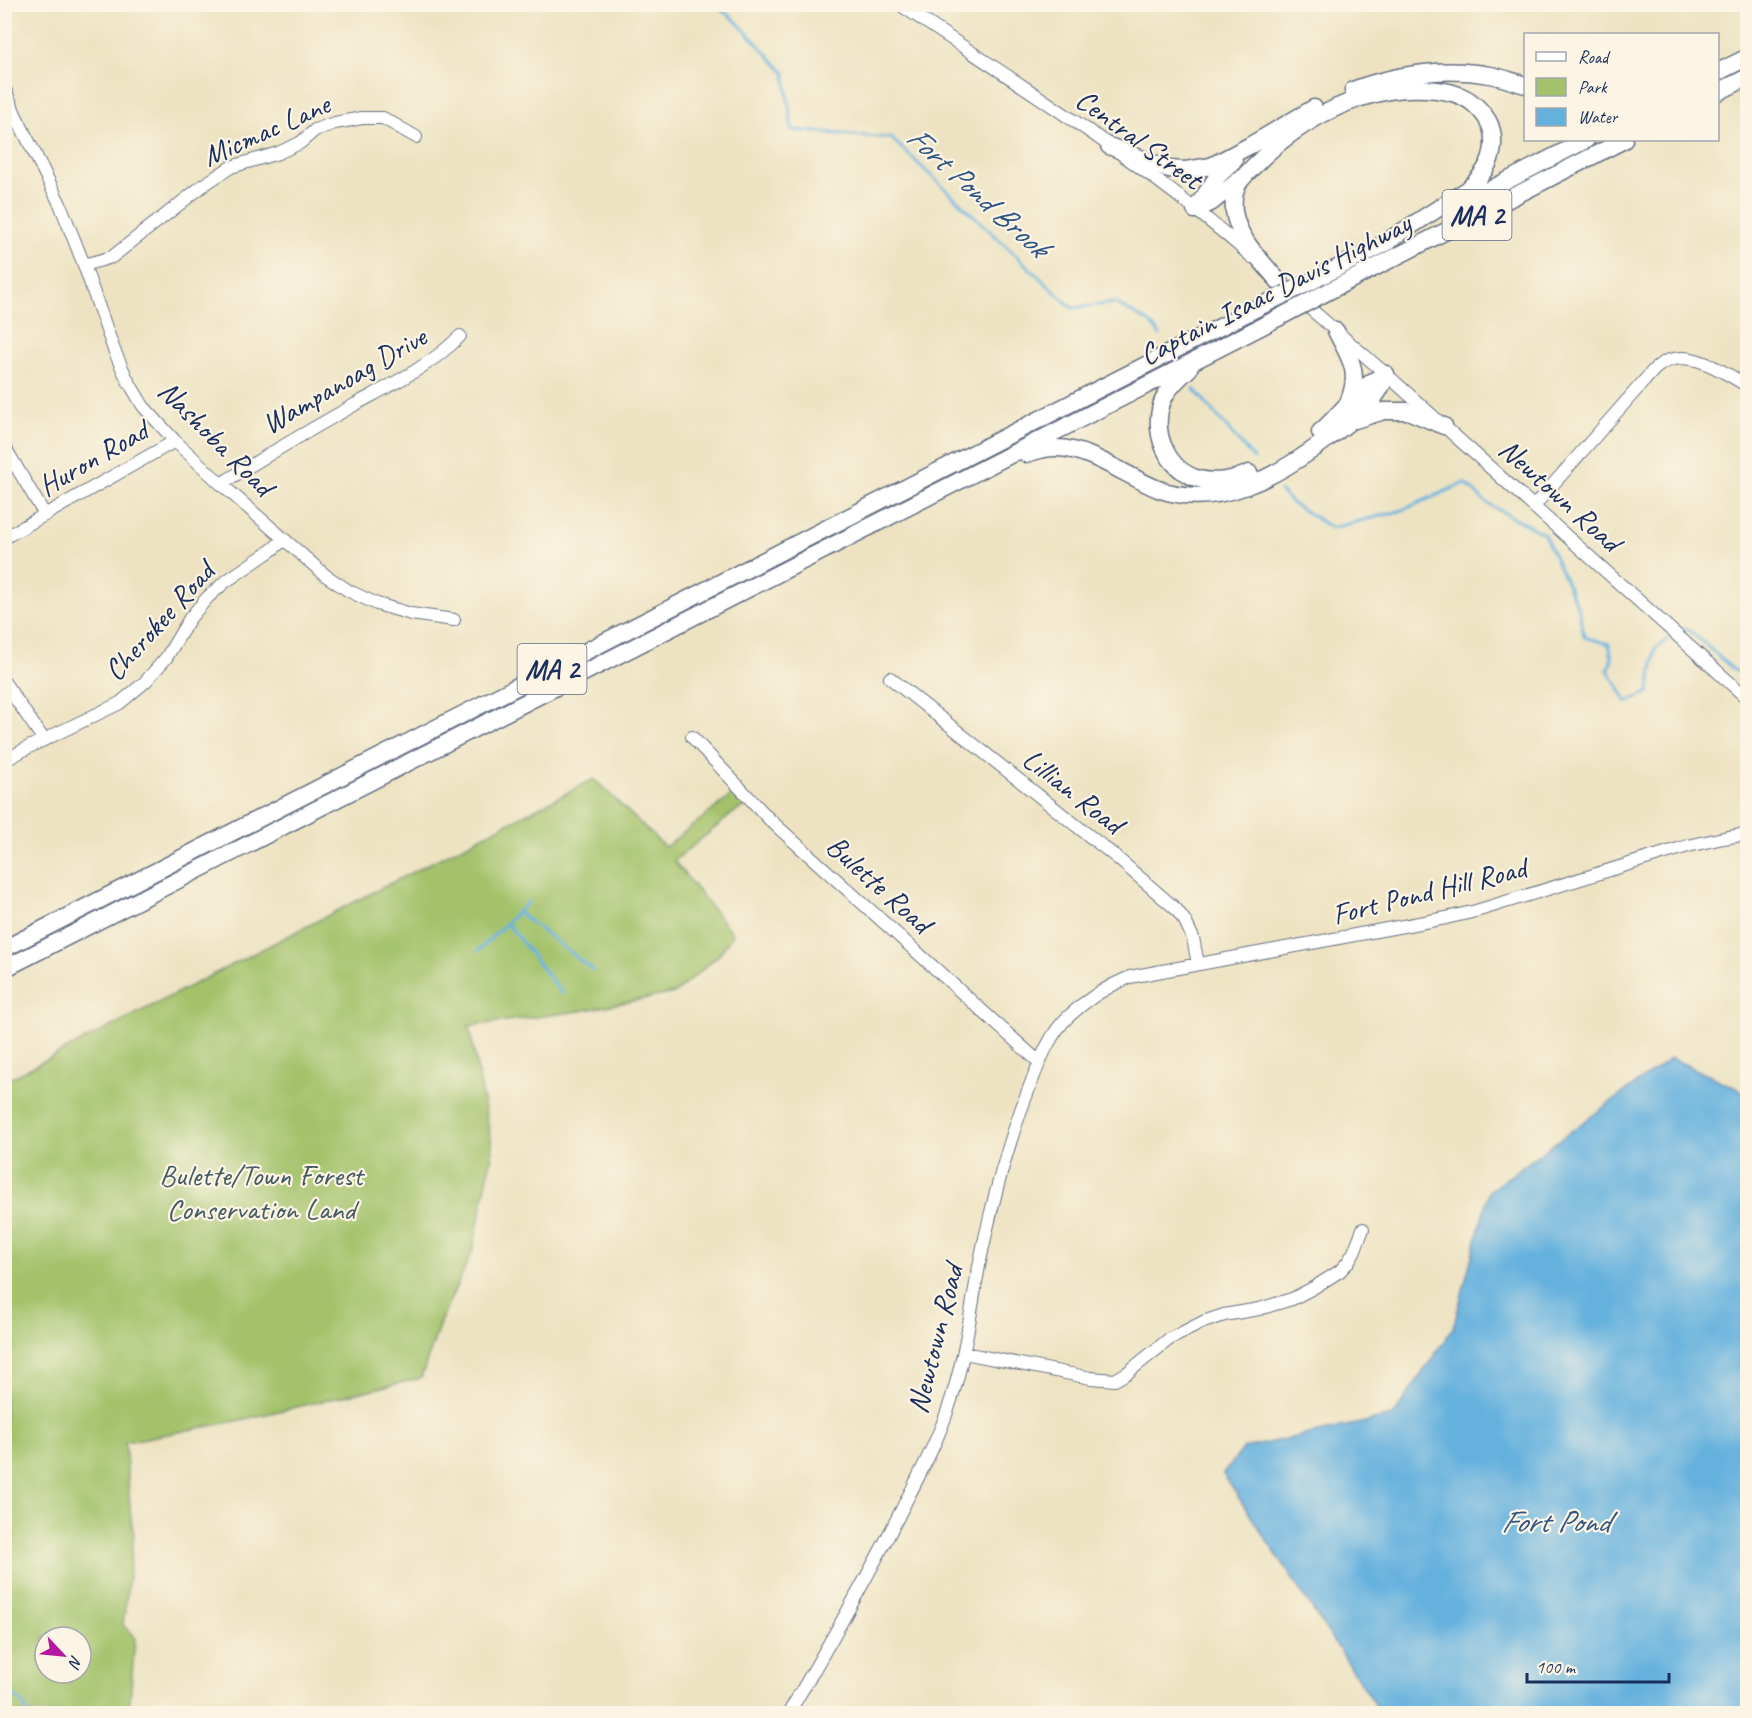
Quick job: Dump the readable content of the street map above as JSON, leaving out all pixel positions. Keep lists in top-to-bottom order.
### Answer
{
  "streets": {
    "highway": ["MA 2", "Captain Isaac Davis Highway"],
    "street": [
      "Micmac Lane",
      "Central Street",
      "Wampanoag Drive",
      "Nashoba Road",
      "Huron Road",
      "Newtown Road",
      "Cherokee Road",
      "Lillian Road",
      "Bulette Road",
      "Fort Pond Hill Road"
    ]
  },
  "crossings": [
    ["Micmac Lane", "Nashoba Road"],
    ["Central Street", "Newtown Road"],
    ["MA 2", "Captain Isaac Davis Highway"],
    ["Wampanoag Drive", "Nashoba Road"],
    ["Nashoba Road", "Huron Road"],
    ["Nashoba Road", "Cherokee Road"],
    ["Newtown Road", "Bulette Road"],
    ["Newtown Road", "Fort Pond Hill Road"],
    ["Lillian Road", "Fort Pond Hill Road"]
  ],
  "water": ["Fort Pond Brook", "Fort Pond"],
  "parks": ["Bulette/Town Forest Conservation Land"],
  "legend": ["Road", "Park", "Water"],
  "scale_bar": "100 m",
  "north": "bottom right"
}
